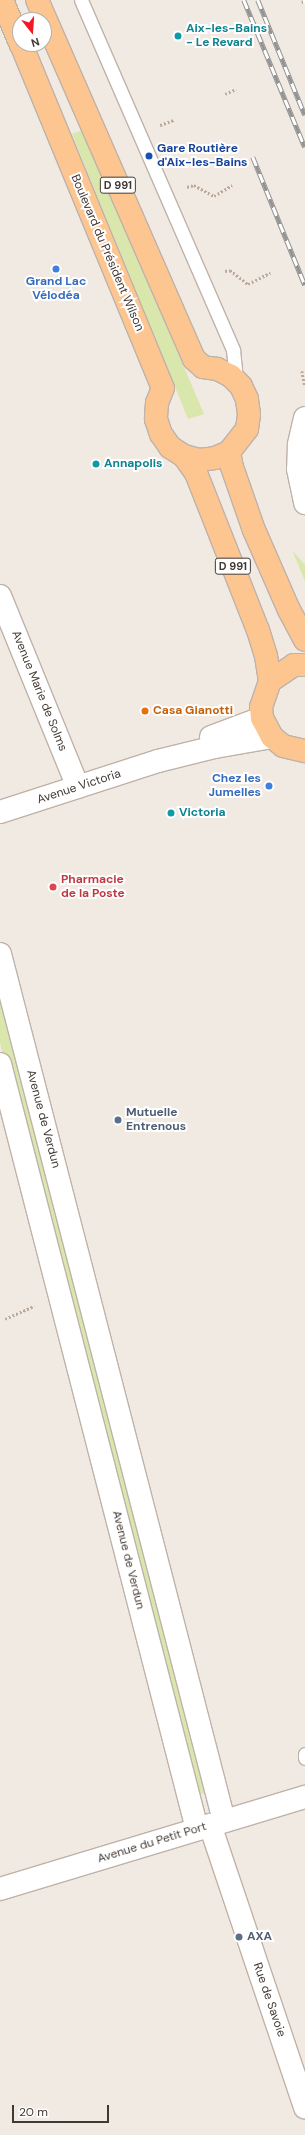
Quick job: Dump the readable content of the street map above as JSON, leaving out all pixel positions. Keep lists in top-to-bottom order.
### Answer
{
  "streets": {
    "main road": ["D 991", "Boulevard du Président Wilson"],
    "street": [
      "Avenue Marie de Solms",
      "Avenue Victoria",
      "Avenue de Verdun",
      "Avenue du Petit Port",
      "Rue de Savoie"
    ]
  },
  "crossings": [
    ["D 991", "Boulevard du Président Wilson"],
    ["Avenue Marie de Solms", "Avenue Victoria"],
    ["Avenue de Verdun", "Avenue du Petit Port"],
    ["Avenue de Verdun", "Rue de Savoie"],
    ["Avenue du Petit Port", "Rue de Savoie"]
  ],
  "places": [
    "Aix-les-Bains - Le Revard",
    "Gare Routière d'Aix-les-Bains",
    "Grand Lac Vélodéa",
    "Annapolis",
    "Casa Gianotti",
    "Chez les Jumelles",
    "Victoria",
    "Pharmacie de la Poste",
    "Mutuelle Entrenous",
    "AXA"
  ],
  "scale_bar": "20 m",
  "north": "bottom"
}
